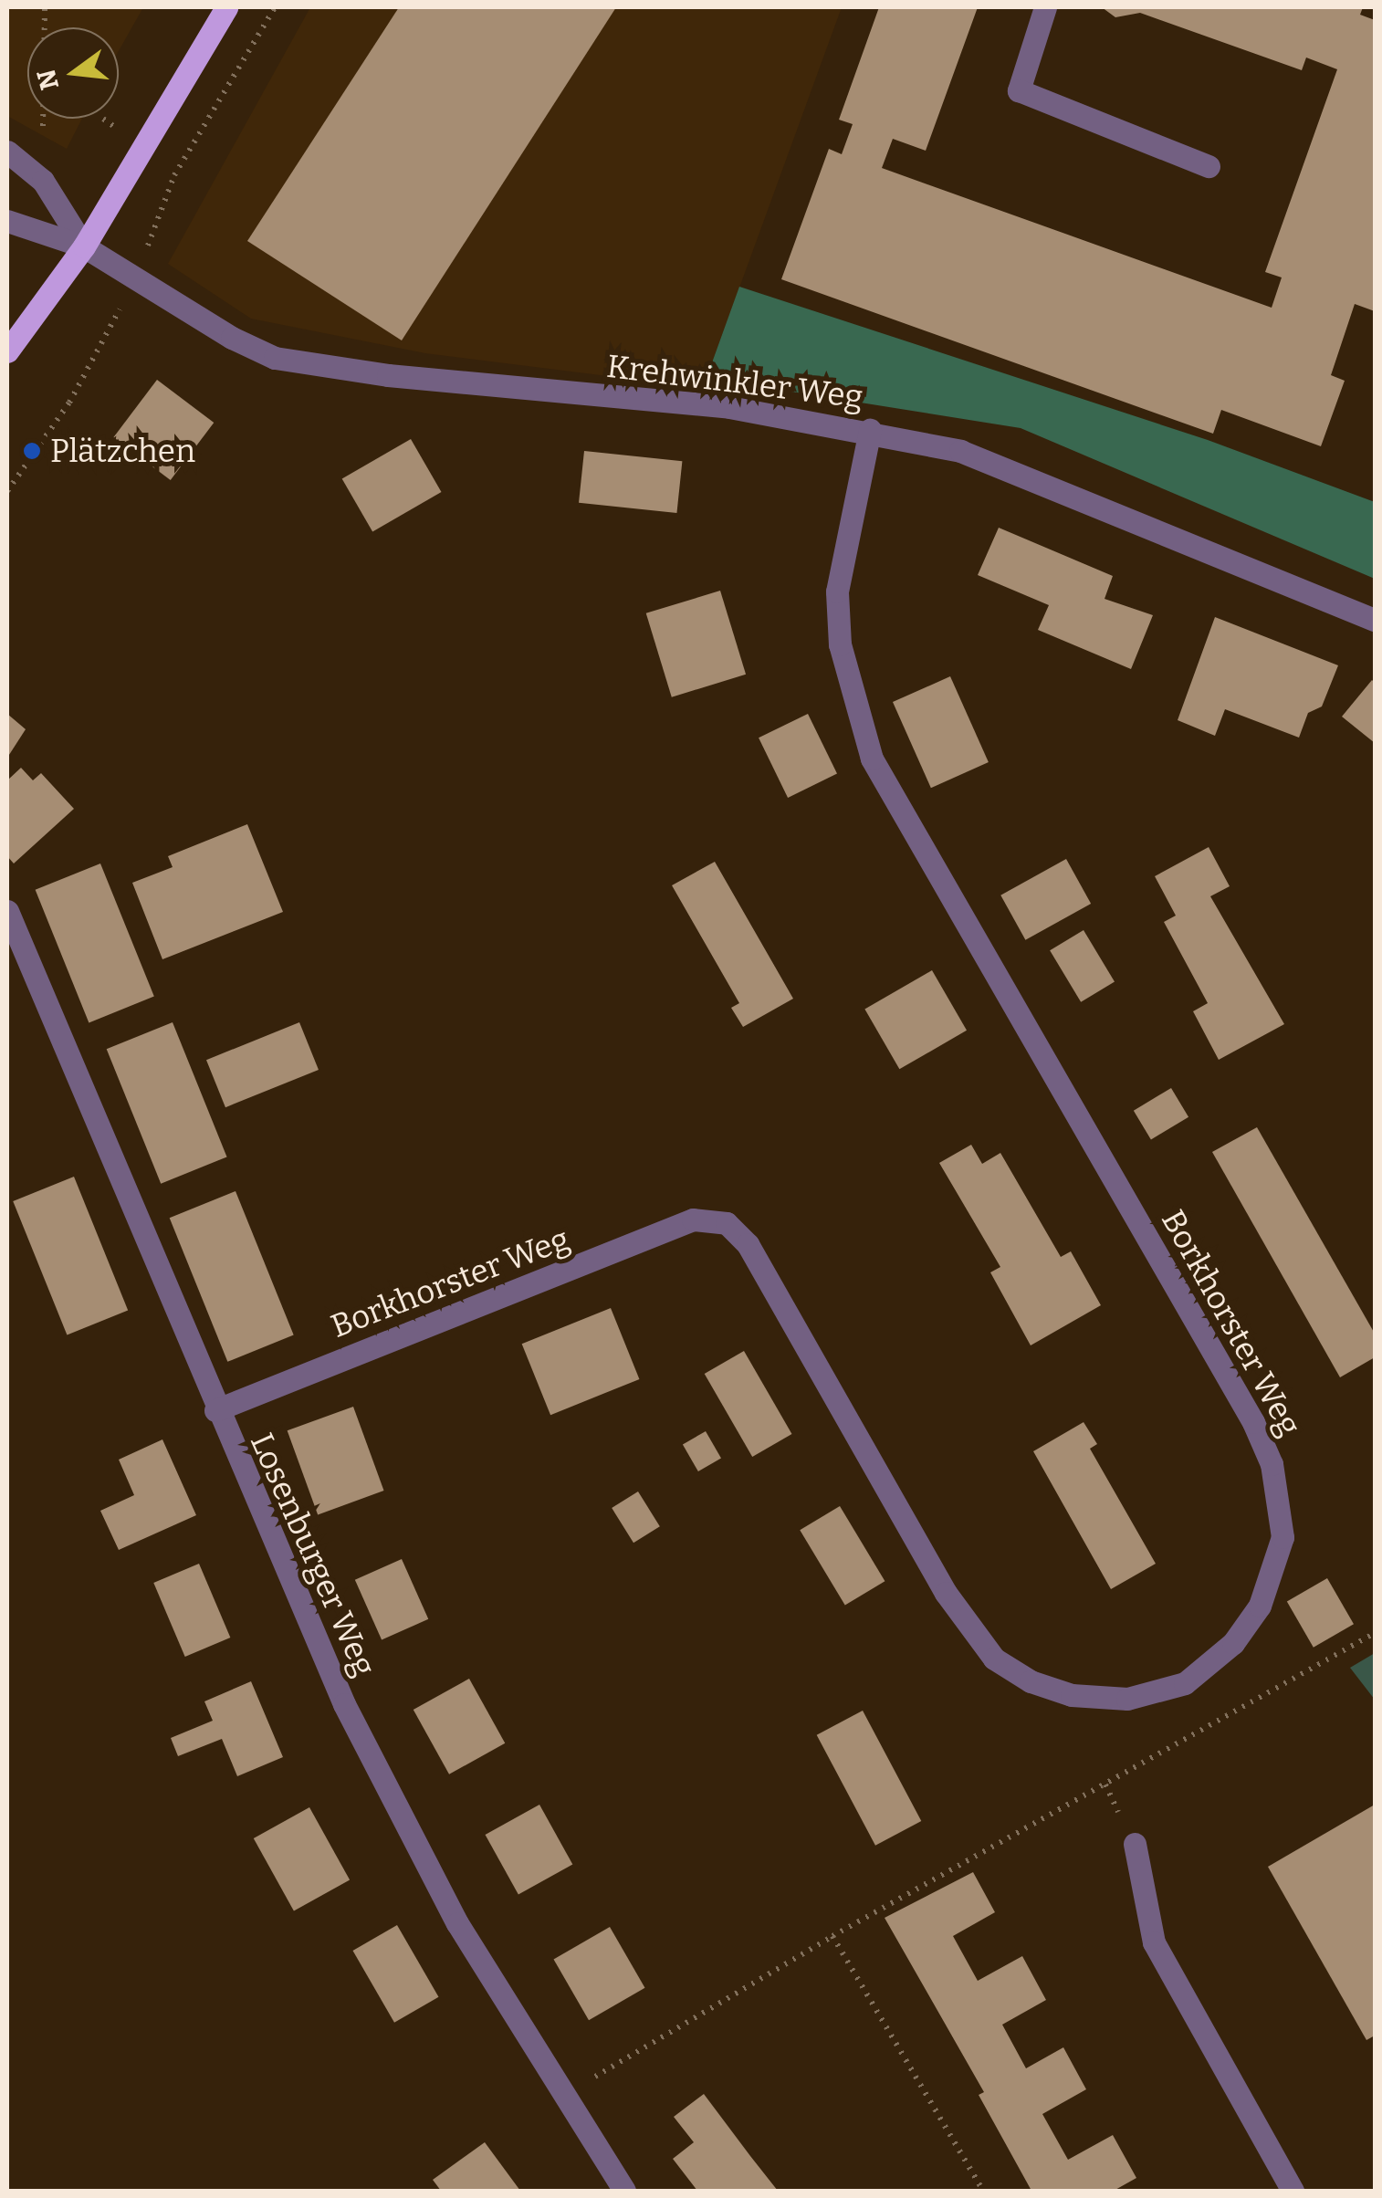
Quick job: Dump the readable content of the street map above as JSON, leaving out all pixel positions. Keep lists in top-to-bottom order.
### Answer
{
  "streets": {
    "street": ["Krehwinkler Weg", "Borkhorster Weg", "Losenburger Weg"]
  },
  "crossings": [
    ["Krehwinkler Weg", "Borkhorster Weg"],
    ["Borkhorster Weg", "Losenburger Weg"]
  ],
  "places": ["Plätzchen"],
  "north": "left"
}
